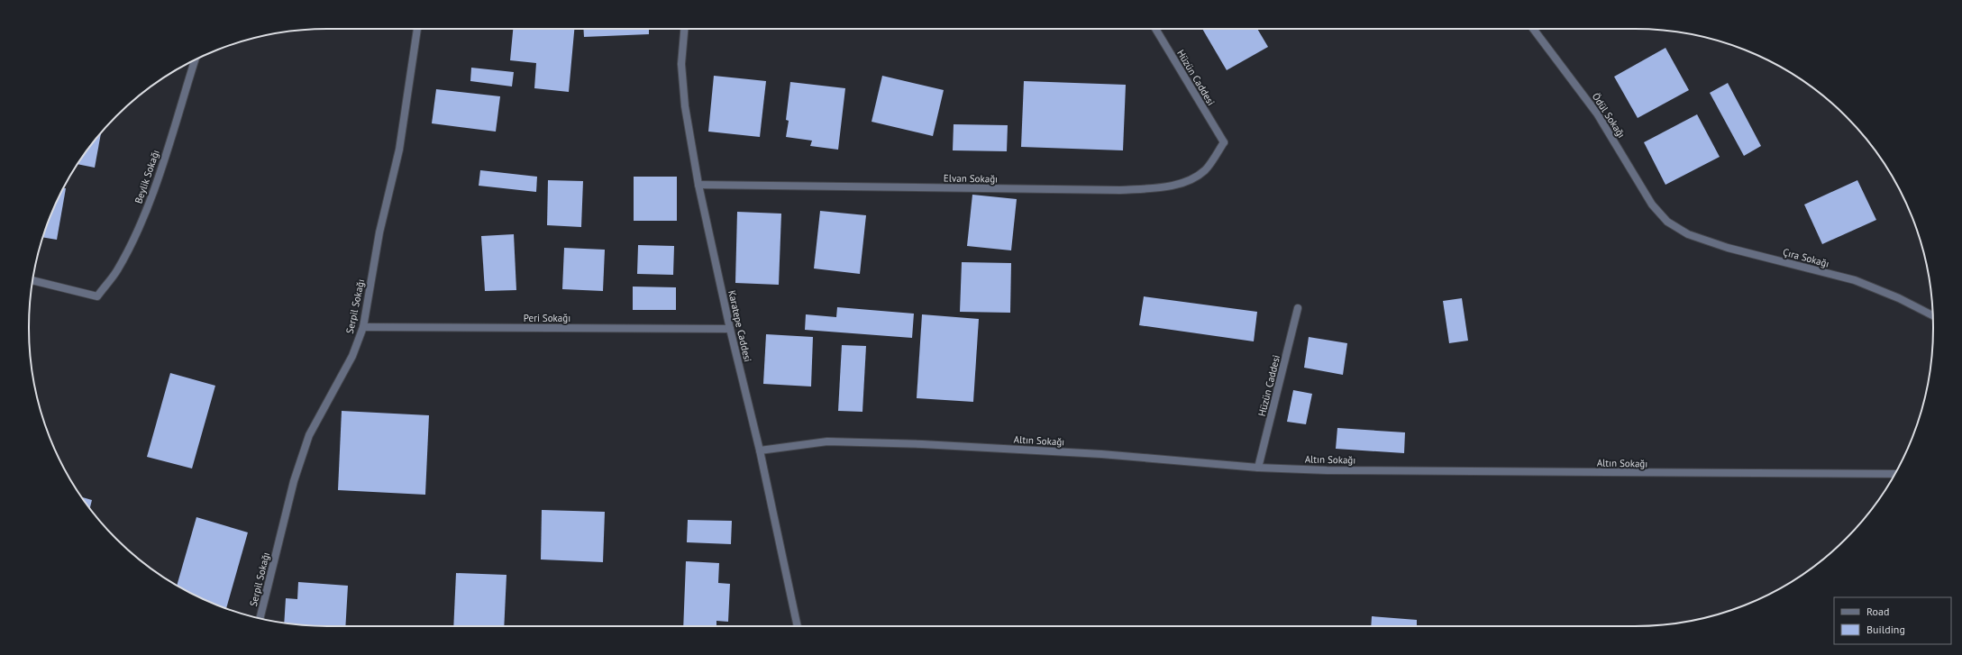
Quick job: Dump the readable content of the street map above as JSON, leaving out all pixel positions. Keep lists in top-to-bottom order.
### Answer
{
  "streets": {
    "street": [
      "Hüzün Caddesi",
      "Ödül Sokağı",
      "Beylik Sokağı",
      "Elvan Sokağı",
      "Çıra Sokağı",
      "Serpil Sokağı",
      "Peri Sokağı",
      "Karatepe Caddesi",
      "Altın Sokağı"
    ]
  },
  "crossings": [
    ["Hüzün Caddesi", "Elvan Sokağı"],
    ["Hüzün Caddesi", "Altın Sokağı"],
    ["Ödül Sokağı", "Çıra Sokağı"],
    ["Elvan Sokağı", "Karatepe Caddesi"],
    ["Serpil Sokağı", "Peri Sokağı"],
    ["Peri Sokağı", "Karatepe Caddesi"],
    ["Karatepe Caddesi", "Altın Sokağı"]
  ],
  "legend": ["Road", "Building"]
}
